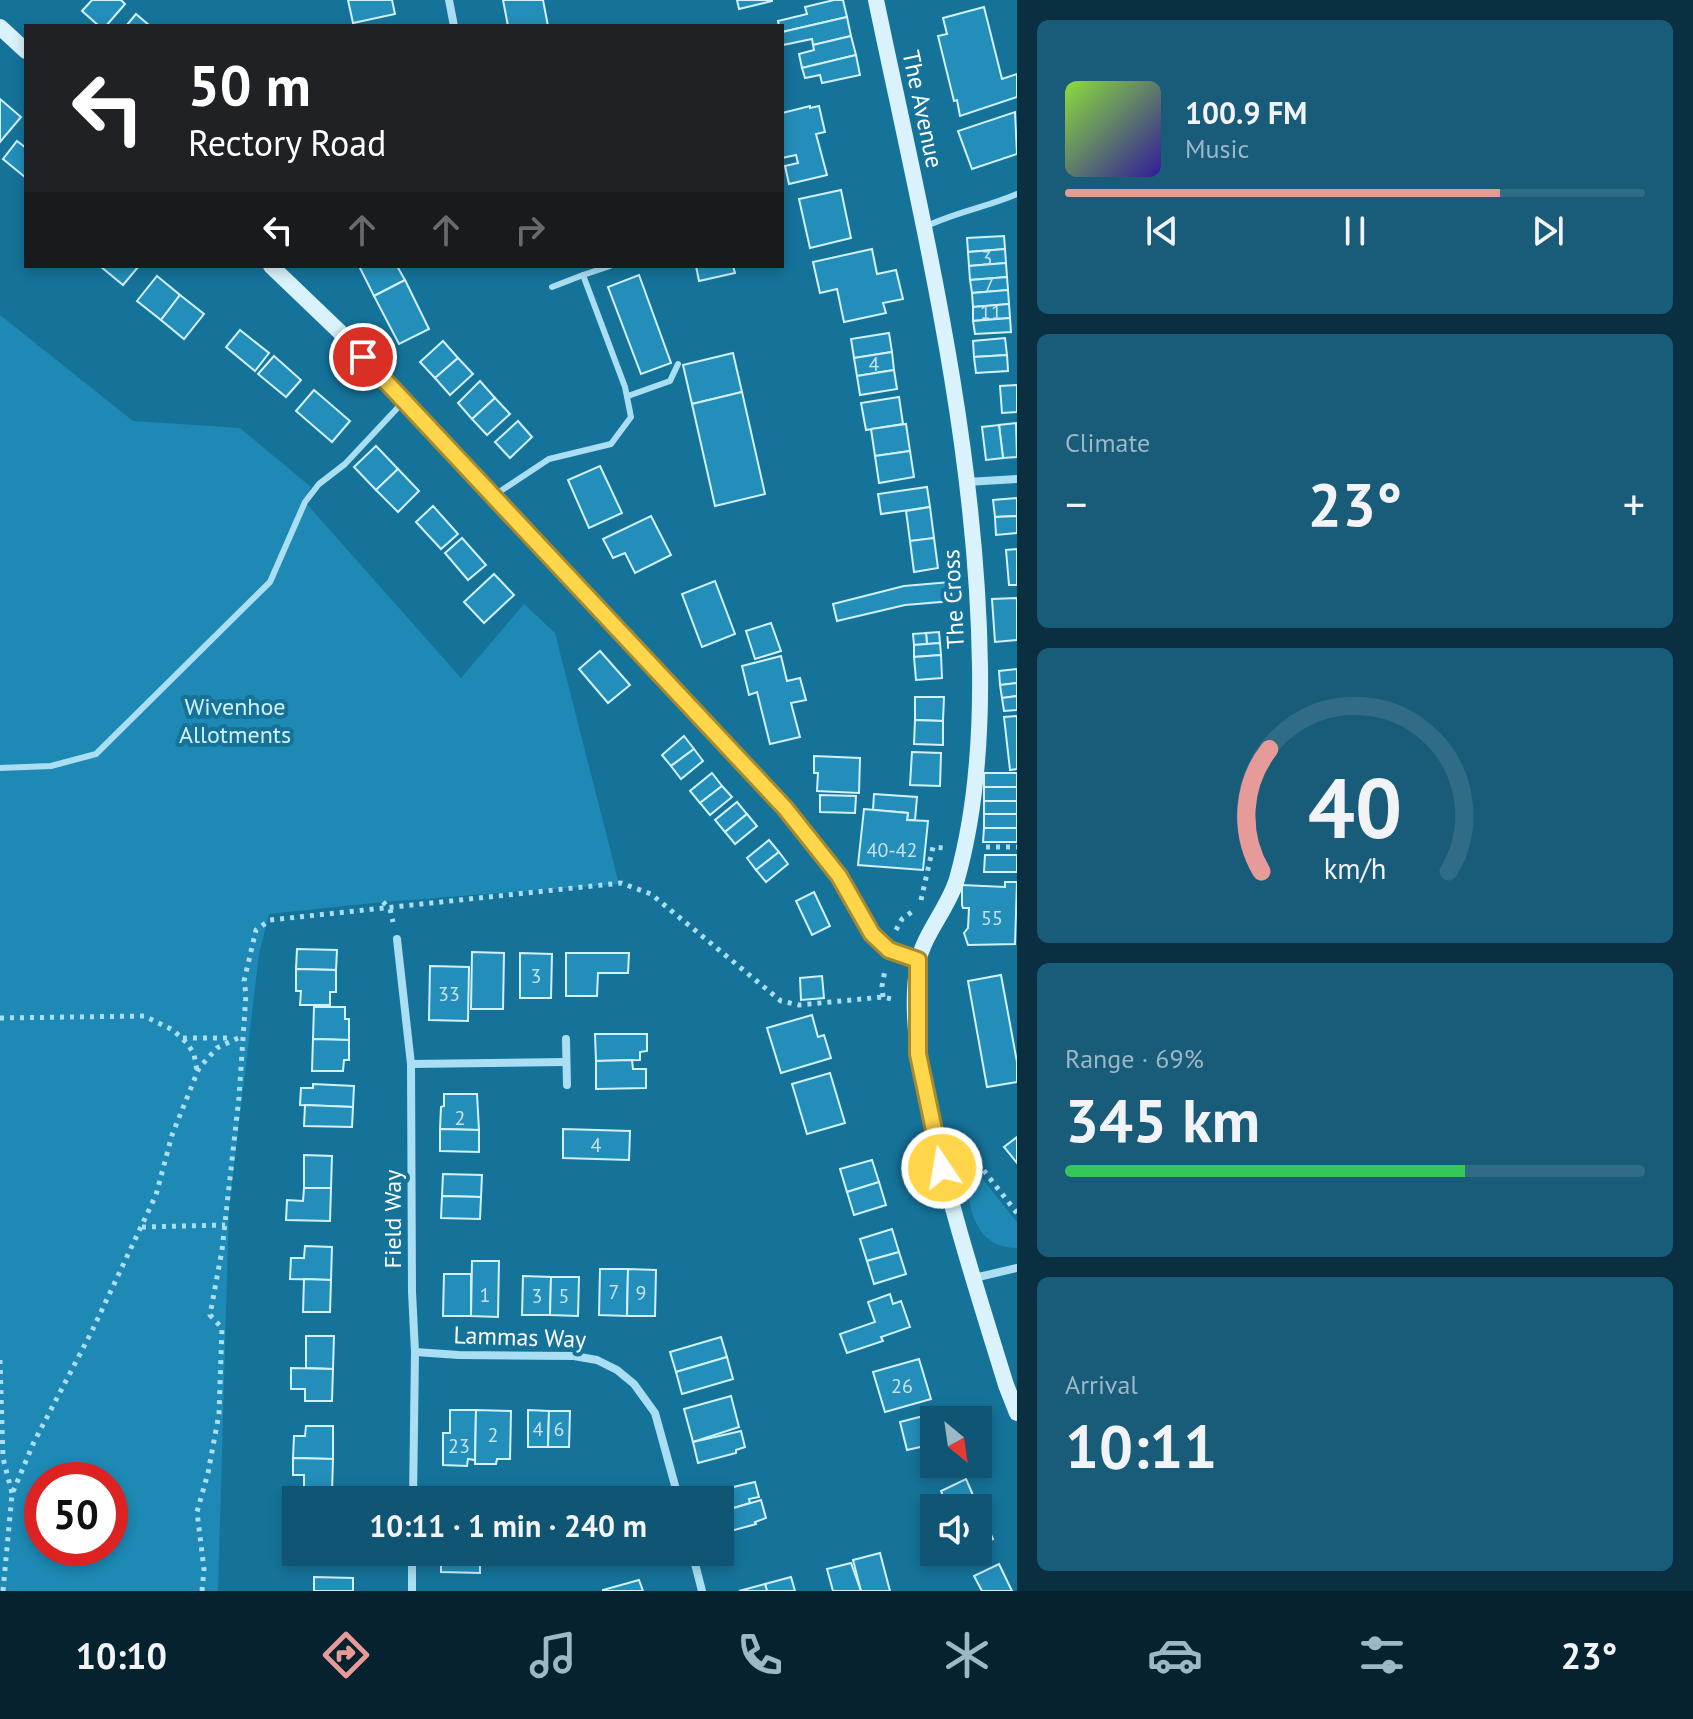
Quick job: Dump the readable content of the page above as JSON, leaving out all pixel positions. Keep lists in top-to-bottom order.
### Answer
{
  "streets": {
    "main road": ["The Avenue", "The Cross"],
    "street": ["Field Way", "Lammas Way"]
  },
  "crossings": [
    ["The Avenue", "The Cross"],
    ["Field Way", "Lammas Way"]
  ],
  "parks": ["Wivenhoe Allotments"],
  "house_numbers": [
    "3",
    "7",
    "11",
    "4",
    "40-42",
    "55",
    "3",
    "33",
    "2",
    "4",
    "7",
    "9",
    "1",
    "3",
    "5",
    "26",
    "4",
    "6",
    "2",
    "23"
  ],
  "north": "bottom right",
  "page": {
    "turn": ["50 m", "Rectory Road"],
    "song": ["100.9 FM", "Music"],
    "tile": [
      "Climate",
      ["Range · 69%", "345 km"],
      ["Arrival", "10:11"]
    ],
    "heat": ["−", "23°", "+"],
    "limit": "50",
    "trip": "10:11 · 1 min · 240 m",
    "tabs": ["10:10", "23°"],
    "gauge": ["40", "km/h"]
  }
}
